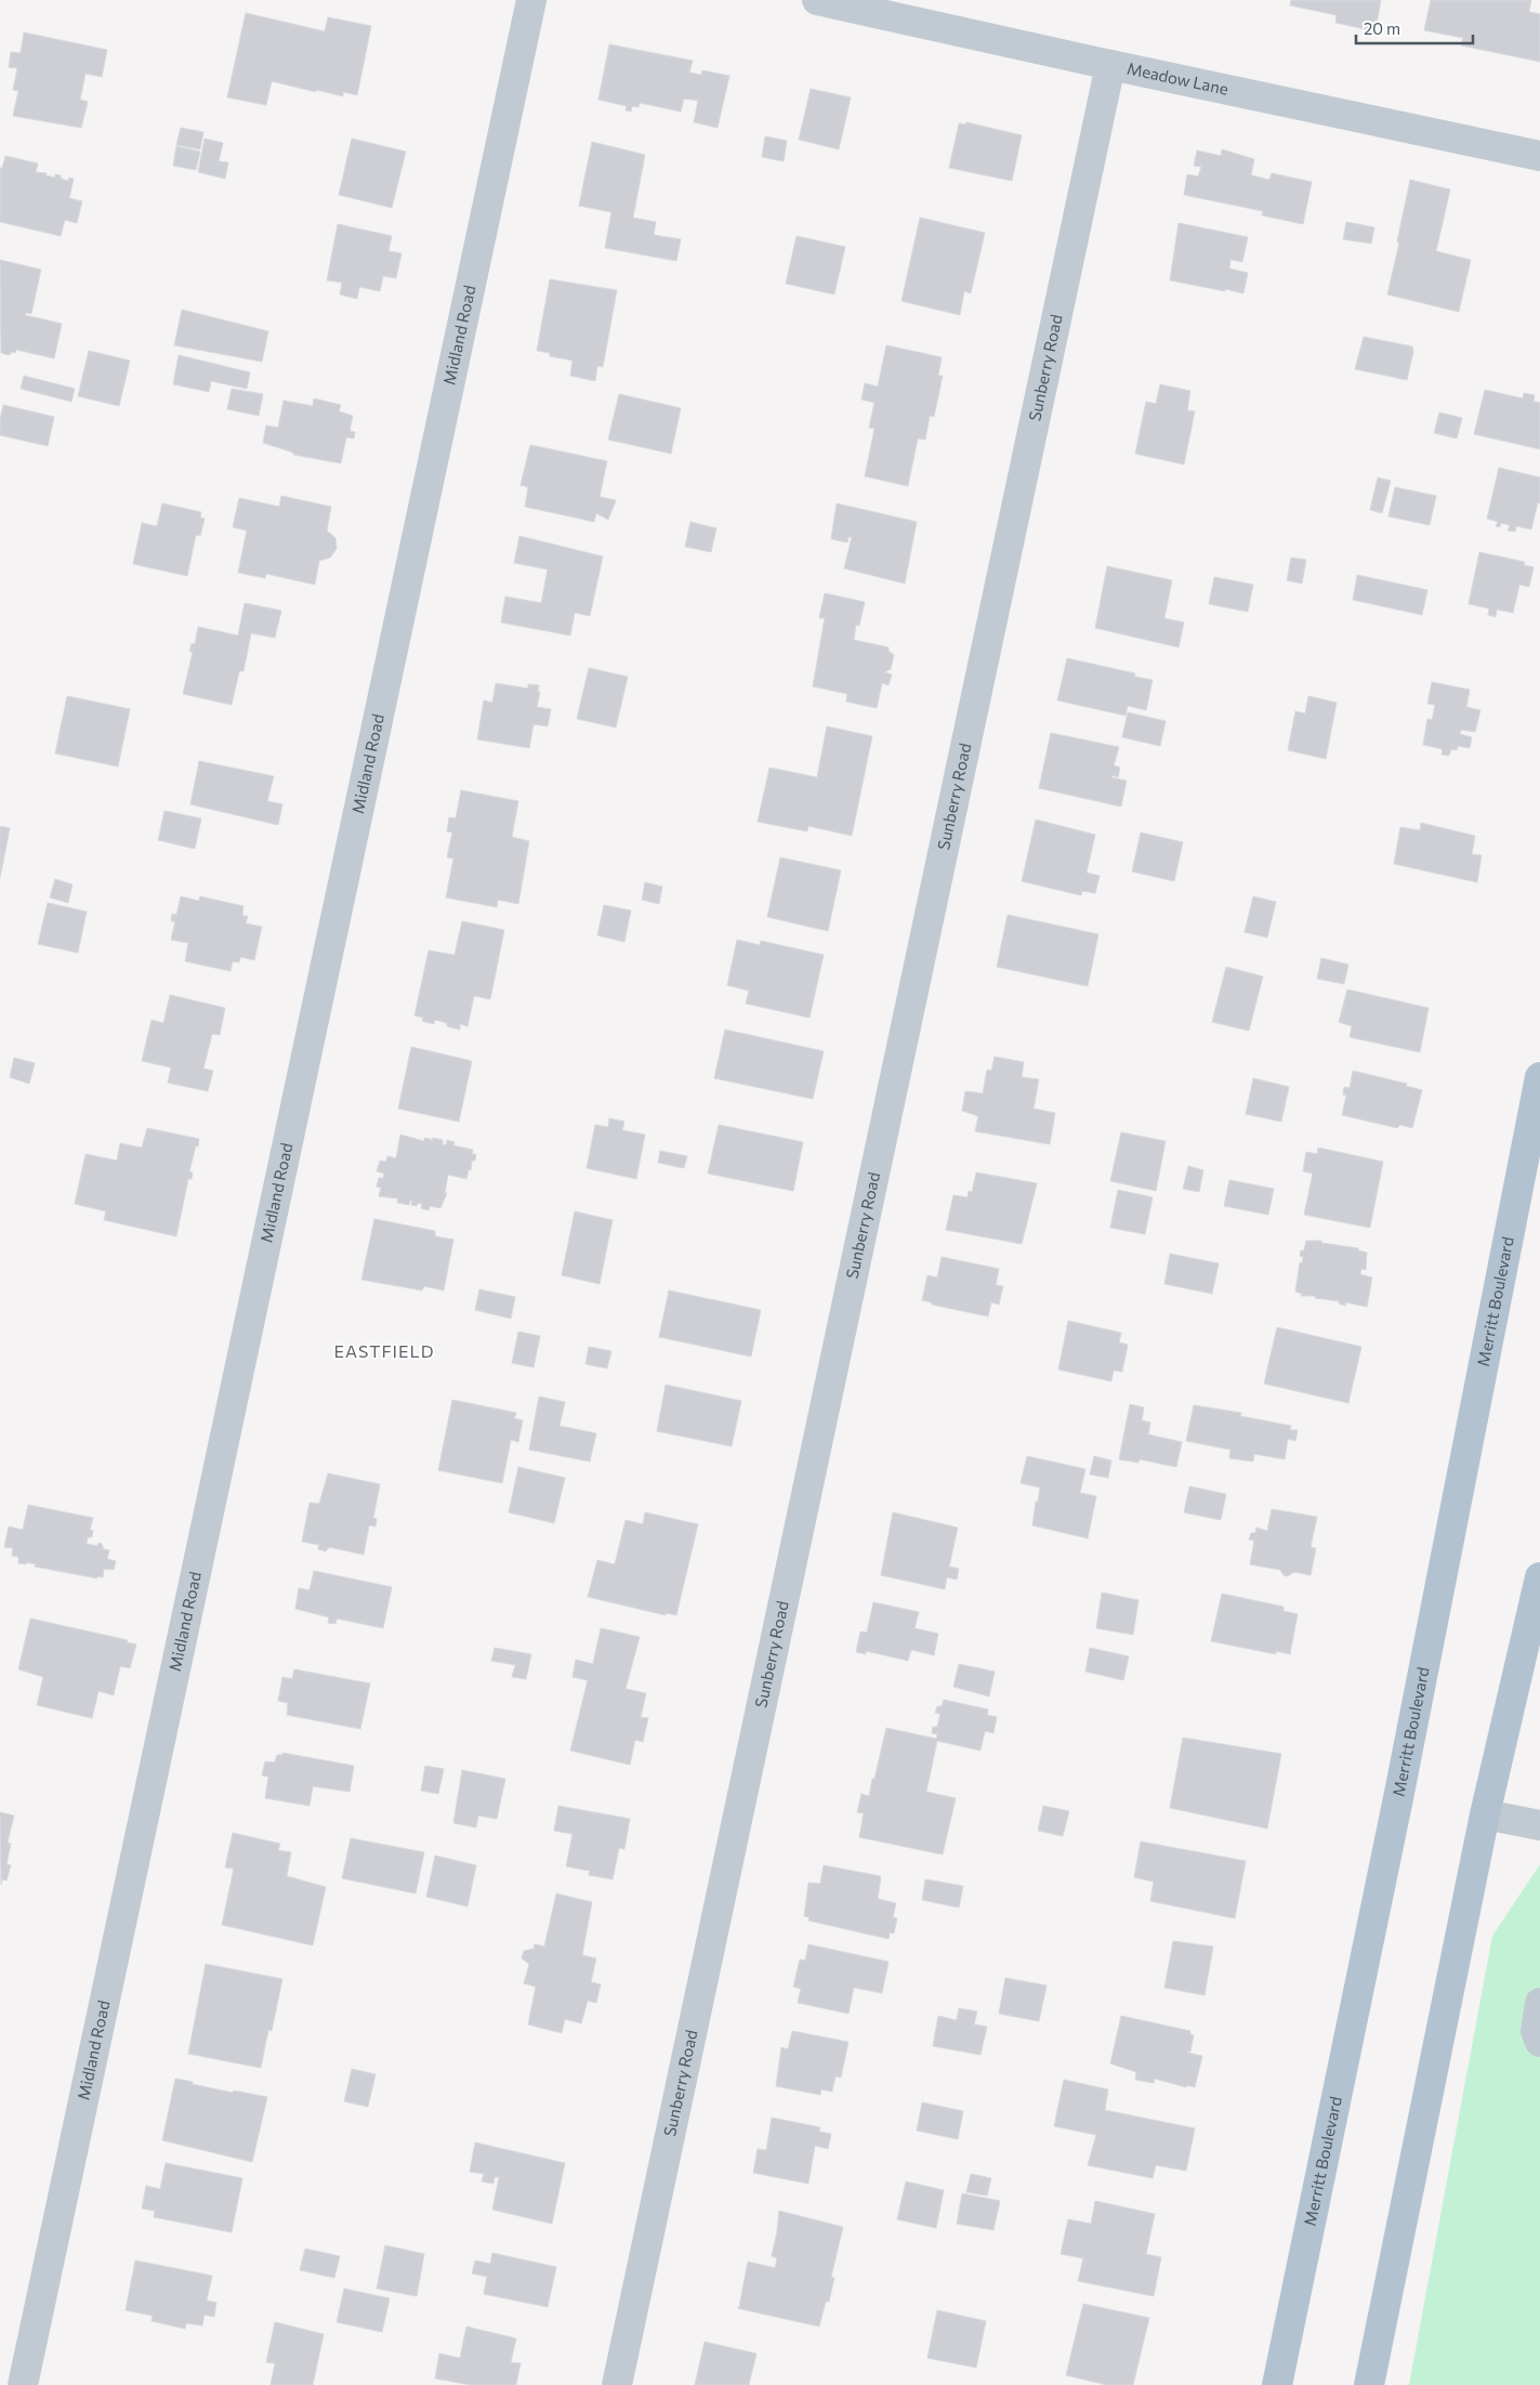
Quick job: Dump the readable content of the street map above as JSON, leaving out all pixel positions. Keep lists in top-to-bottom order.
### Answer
{
  "streets": {
    "main road": ["Merritt Boulevard"],
    "street": ["Meadow Lane", "Midland Road", "Sunberry Road"]
  },
  "crossings": [
    ["Meadow Lane", "Sunberry Road"]
  ],
  "districts": ["EASTFIELD"],
  "scale_bar": "20 m"
}
